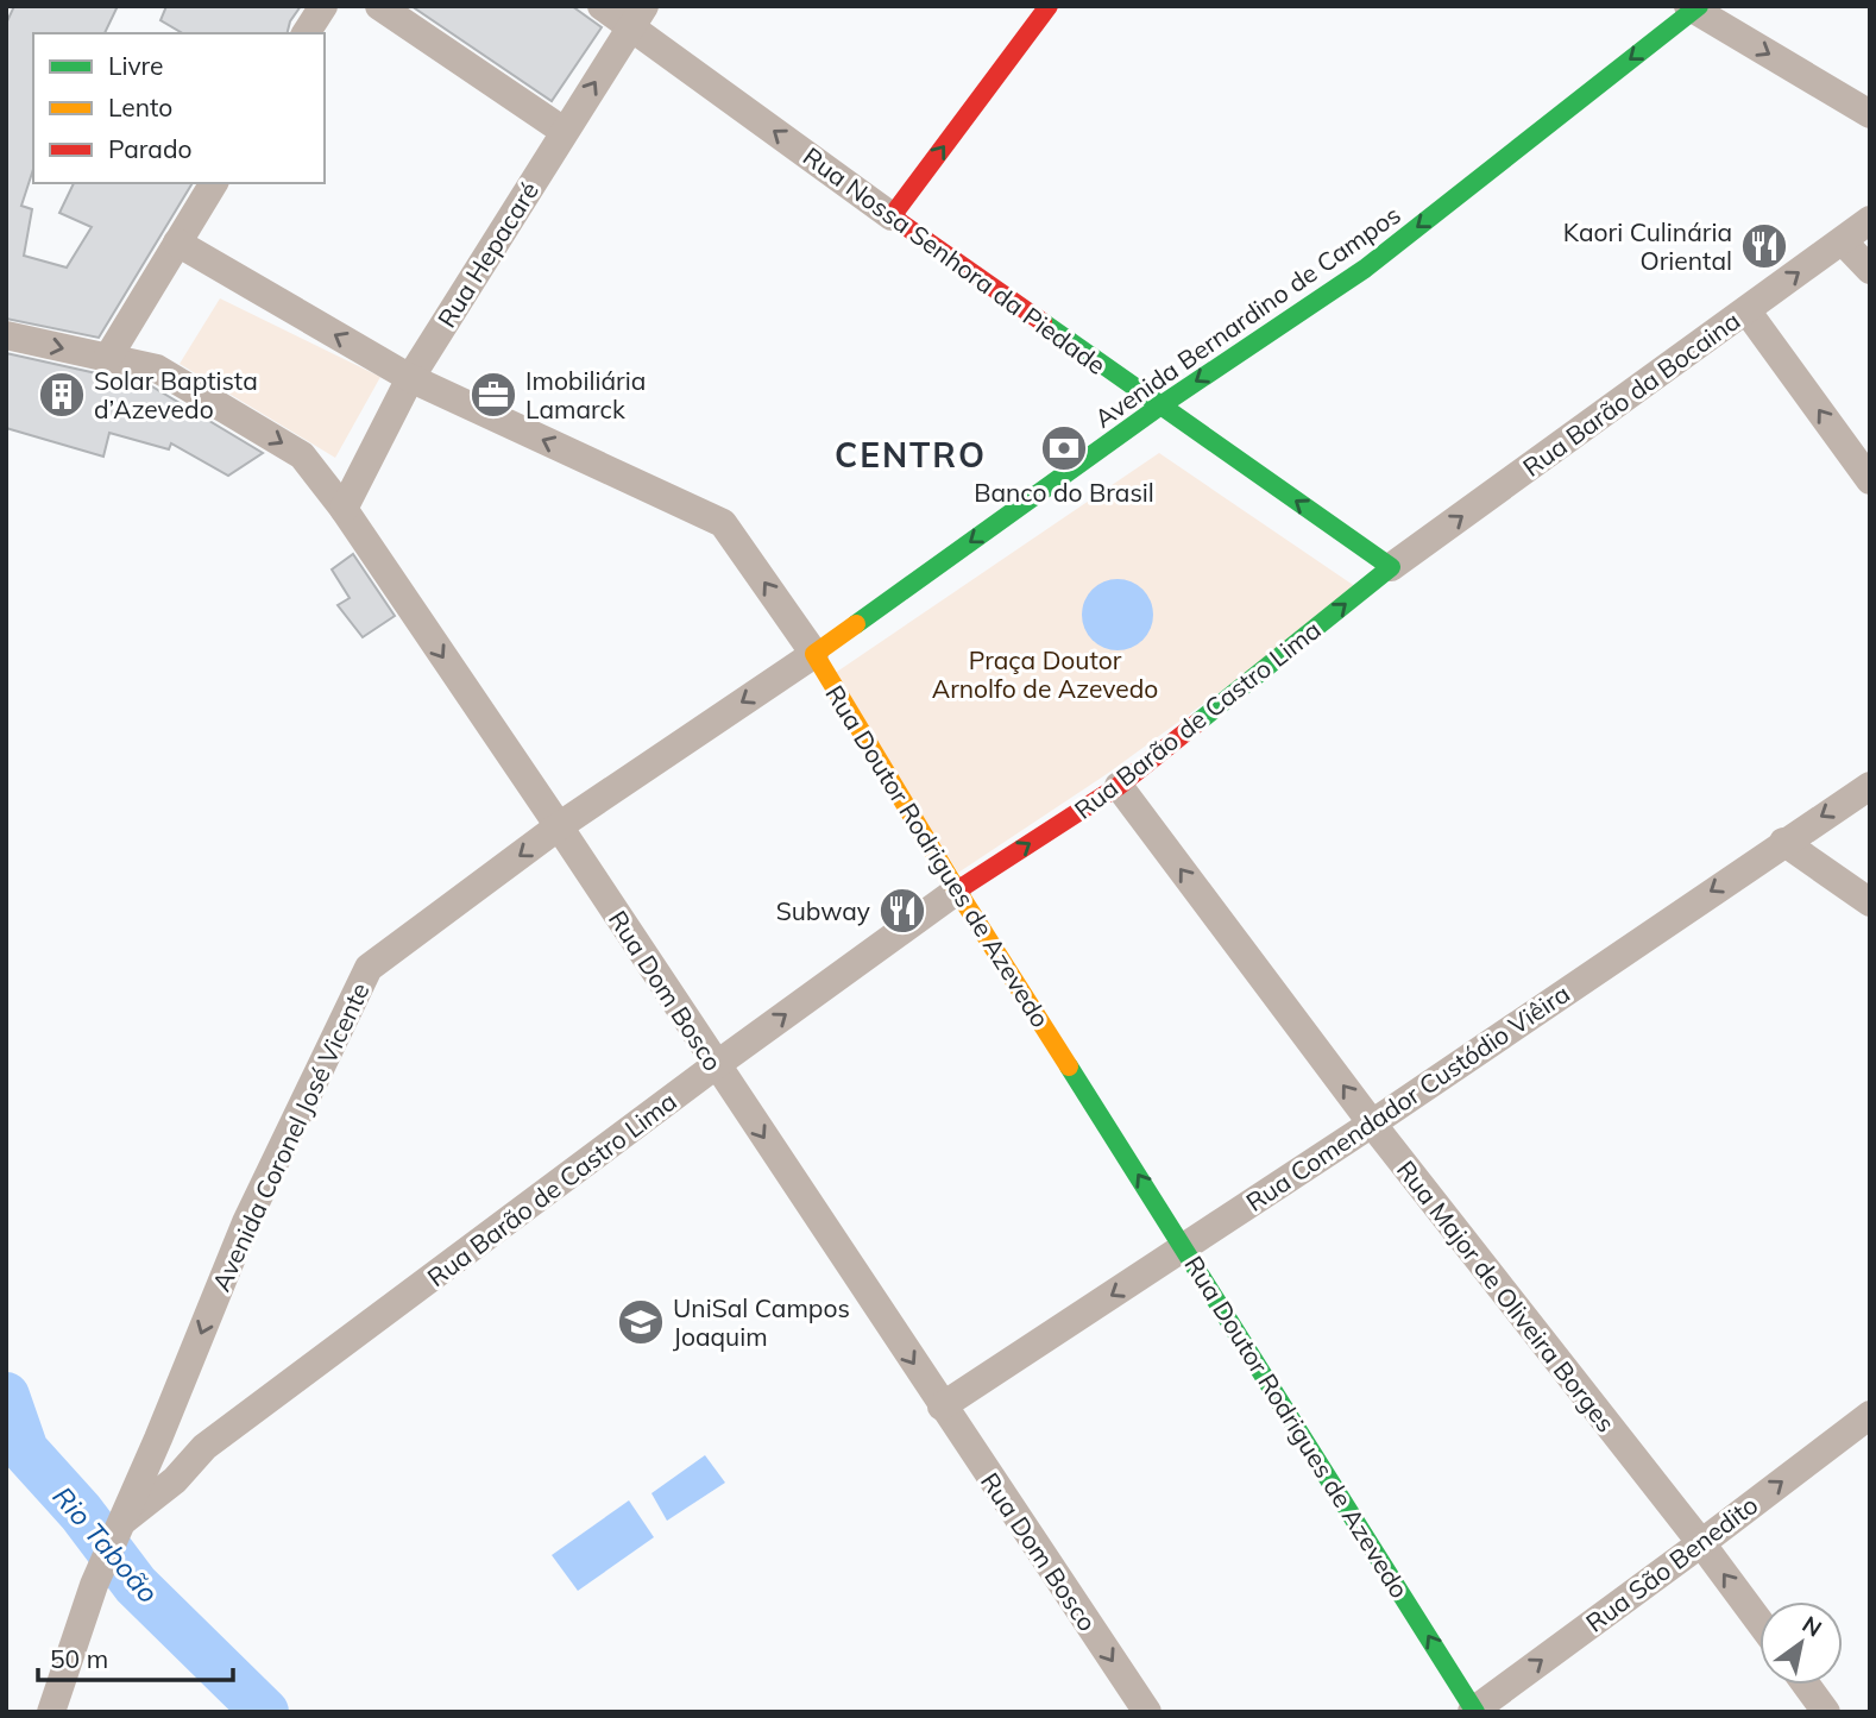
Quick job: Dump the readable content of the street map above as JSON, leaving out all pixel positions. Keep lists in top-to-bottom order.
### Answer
{
  "streets": {
    "street": [
      "Rua Hepacaré",
      "Rua Nossa Senhora da Piedade",
      "Avenida Bernardino de Campos",
      "Rua Barão da Bocaina",
      "Rua Barão de Castro Lima",
      "Rua Doutor Rodrigues de Azevedo",
      "Rua Dom Bosco",
      "Rua Comendador Custódio Viêira",
      "Avenida Coronel José Vicente",
      "Rua Major de Oliveira Borges",
      "Rua São Benedito"
    ]
  },
  "crossings": [
    ["Rua Hepacaré", "Rua Nossa Senhora da Piedade"],
    ["Rua Hepacaré", "Rua Doutor Rodrigues de Azevedo"],
    ["Rua Hepacaré", "Rua Dom Bosco"],
    ["Rua Nossa Senhora da Piedade", "Avenida Bernardino de Campos"],
    ["Rua Nossa Senhora da Piedade", "Rua Barão da Bocaina"],
    ["Rua Nossa Senhora da Piedade", "Rua Barão de Castro Lima"],
    ["Avenida Bernardino de Campos", "Rua Doutor Rodrigues de Azevedo"],
    ["Avenida Bernardino de Campos", "Avenida Coronel José Vicente"],
    ["Rua Barão da Bocaina", "Rua Barão de Castro Lima"],
    ["Rua Barão de Castro Lima", "Rua Doutor Rodrigues de Azevedo"],
    ["Rua Barão de Castro Lima", "Rua Dom Bosco"],
    ["Rua Barão de Castro Lima", "Avenida Coronel José Vicente"],
    ["Rua Barão de Castro Lima", "Rua Major de Oliveira Borges"],
    ["Rua Doutor Rodrigues de Azevedo", "Rua Comendador Custódio Viêira"],
    ["Rua Doutor Rodrigues de Azevedo", "Avenida Coronel José Vicente"],
    ["Rua Doutor Rodrigues de Azevedo", "Rua São Benedito"],
    ["Rua Dom Bosco", "Rua Comendador Custódio Viêira"],
    ["Rua Dom Bosco", "Avenida Coronel José Vicente"],
    ["Rua Comendador Custódio Viêira", "Rua Major de Oliveira Borges"],
    ["Rua Major de Oliveira Borges", "Rua São Benedito"]
  ],
  "one_way": [
    "Rua Nossa Senhora da Piedade",
    "Avenida Bernardino de Campos",
    "Rua Barão da Bocaina",
    "Rua Barão de Castro Lima",
    "Rua Doutor Rodrigues de Azevedo",
    "Rua Dom Bosco",
    "Rua Comendador Custódio Viêira",
    "Avenida Coronel José Vicente",
    "Rua Major de Oliveira Borges",
    "Rua São Benedito"
  ],
  "districts": ["CENTRO"],
  "water": ["Rio Taboão"],
  "parks": ["Praça Doutor Arnolfo de Azevedo"],
  "places": {
    "restaurant": ["Kaori Culinária Oriental", "Subway"],
    "building": ["Solar Baptista d’Azevedo"],
    "office": ["Imobiliária Lamarck"],
    "bank": ["Banco do Brasil"],
    "school or university": ["UniSal Campos Joaquim"]
  },
  "legend": ["Livre", "Lento", "Parado"],
  "scale_bar": "50 m",
  "north": "top right"
}
